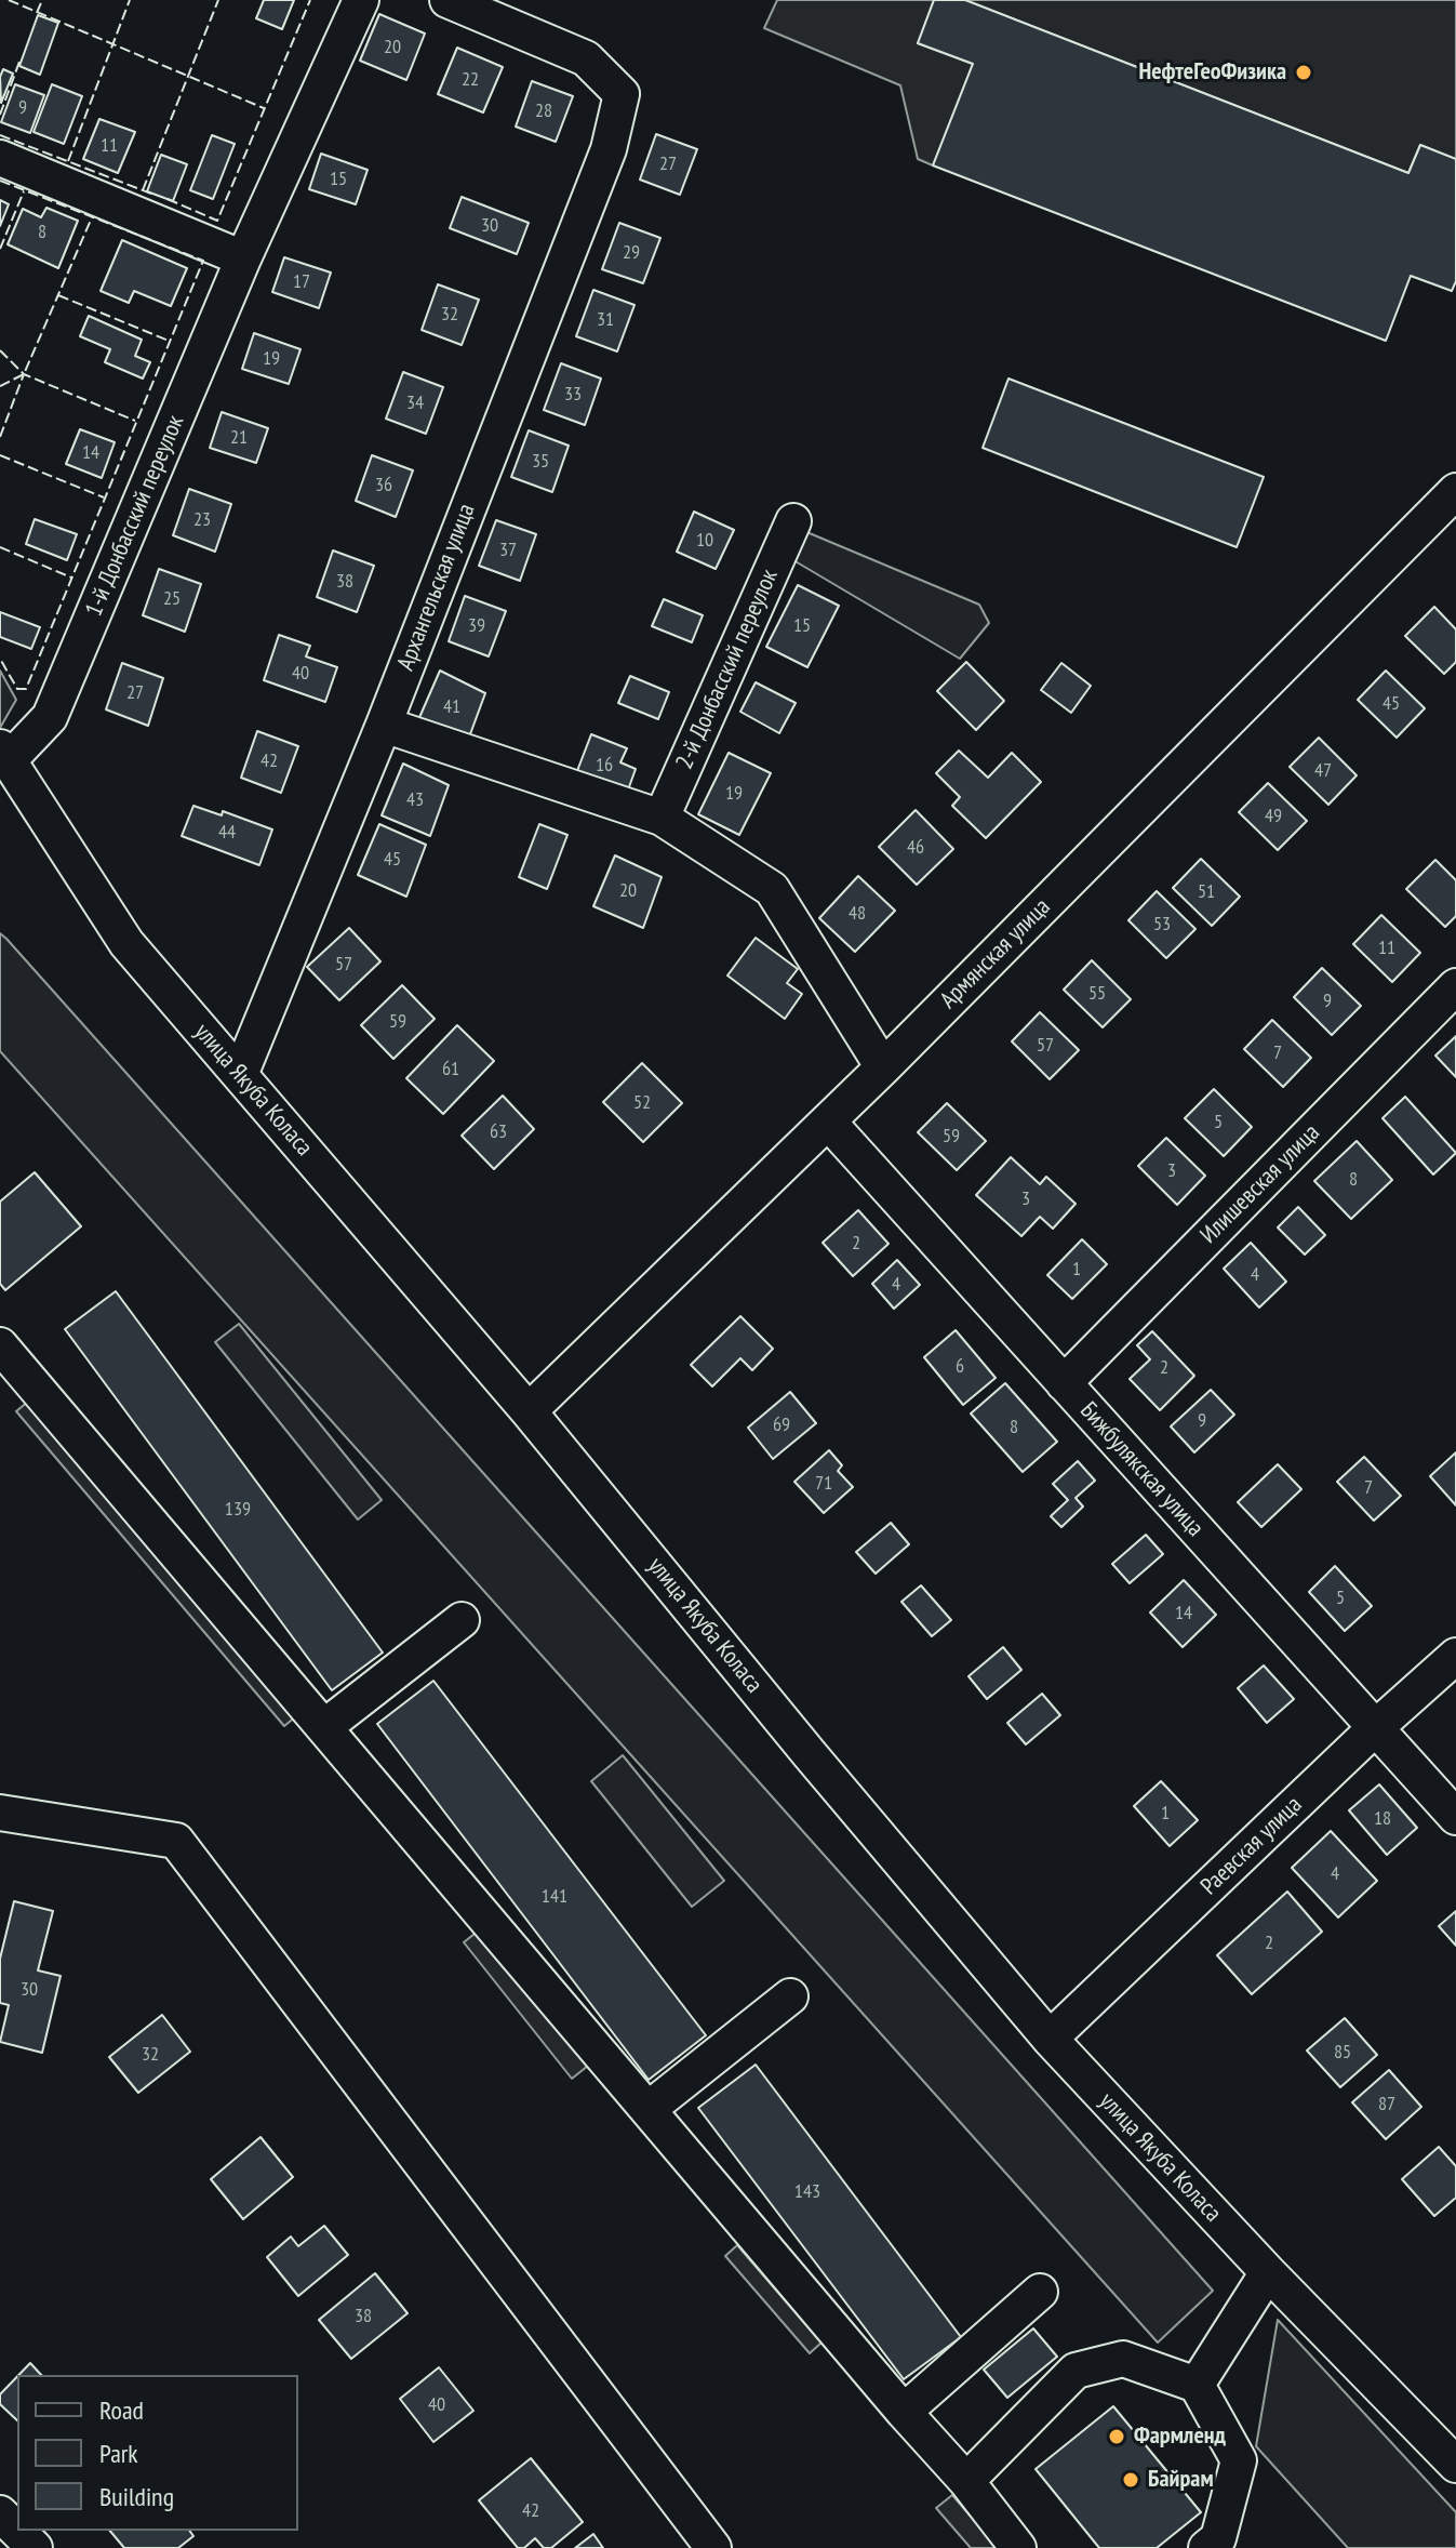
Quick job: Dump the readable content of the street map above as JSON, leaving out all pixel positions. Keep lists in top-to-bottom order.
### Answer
{
  "streets": {
    "street": [
      "1-й Донбасский переулок",
      "Архангельская улица",
      "2-й Донбасский переулок",
      "Армянская улица",
      "улица Якуба Коласа",
      "Илишевская улица",
      "Бижбулякская улица",
      "Раевская улица"
    ]
  },
  "crossings": [
    ["1-й Донбасский переулок", "улица Якуба Коласа"],
    ["Архангельская улица", "улица Якуба Коласа"],
    ["Армянская улица", "улица Якуба Коласа"],
    ["Армянская улица", "Бижбулякская улица"],
    ["улица Якуба Коласа", "Раевская улица"],
    ["Илишевская улица", "Бижбулякская улица"],
    ["Бижбулякская улица", "Раевская улица"]
  ],
  "places": ["НефтеГеоФизика", "Фармленд", "Байрам"],
  "house_numbers": [
    "20",
    "22",
    "9",
    "28",
    "11",
    "27",
    "15",
    "30",
    "8",
    "29",
    "17",
    "32",
    "31",
    "19",
    "33",
    "34",
    "21",
    "14",
    "35",
    "36",
    "23",
    "10",
    "37",
    "38",
    "25",
    "39",
    "15",
    "40",
    "27",
    "45",
    "41",
    "42",
    "16",
    "47",
    "19",
    "43",
    "49",
    "44",
    "46",
    "45",
    "20",
    "51",
    "48",
    "53",
    "11",
    "57",
    "55",
    "9",
    "59",
    "57",
    "7",
    "61",
    "52",
    "5",
    "63",
    "59",
    "3",
    "8",
    "3",
    "2",
    "1",
    "4",
    "4",
    "6",
    "2",
    "9",
    "69",
    "8",
    "71",
    "7",
    "139",
    "5",
    "14",
    "1",
    "18",
    "4",
    "141",
    "2",
    "30",
    "85",
    "32",
    "87",
    "143",
    "38",
    "40",
    "42"
  ],
  "legend": ["Road", "Park", "Building"]
}
